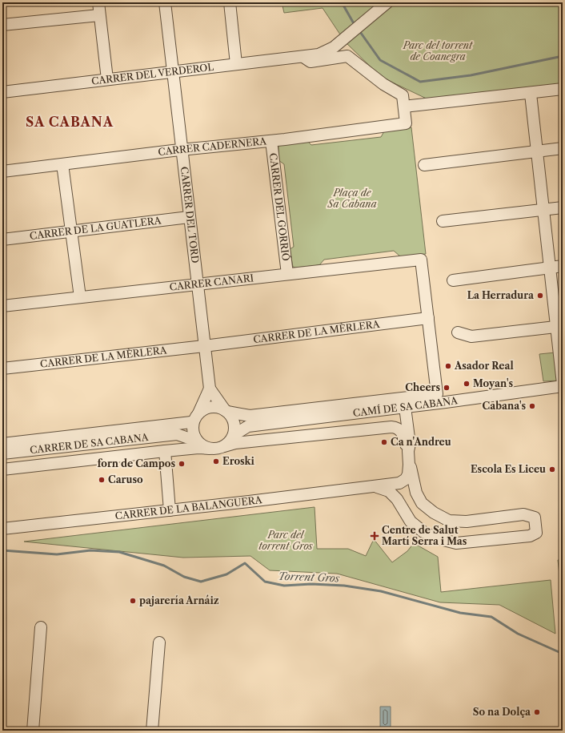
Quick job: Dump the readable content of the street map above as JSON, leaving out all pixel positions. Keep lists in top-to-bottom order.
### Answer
{
  "streets": {
    "street": [
      "CARRER DEL VERDEROL",
      "CARRER CADERNERA",
      "CARRER DEL GORRIÓ",
      "CARRER DEL TORD",
      "CARRER DE LA GUATLERA",
      "CARRER CANARI",
      "CARRER DE LA MÈRLERA",
      "CAMÍ DE SA CABANA",
      "CARRER DE SA CABANA",
      "CARRER DE LA BALANGUERA"
    ]
  },
  "crossings": [
    ["CARRER DEL VERDEROL", "CARRER DEL TORD"],
    ["CARRER CADERNERA", "CARRER DEL GORRIÓ"],
    ["CARRER CADERNERA", "CARRER DEL TORD"],
    ["CARRER DEL GORRIÓ", "CARRER CANARI"],
    ["CARRER DEL TORD", "CARRER DE LA GUATLERA"],
    ["CARRER DEL TORD", "CARRER CANARI"],
    ["CARRER DEL TORD", "CARRER DE LA MÈRLERA"],
    ["CARRER DEL TORD", "CARRER DE SA CABANA"],
    ["CARRER CANARI", "CARRER DE LA MÈRLERA"]
  ],
  "districts": ["SA CABANA"],
  "water": ["Torrent Gros"],
  "parks": ["Parc del torrent de Coanegra", "Plaça de Sa Cabana", "Parc del torrent Gros"],
  "places": {
    "other": [
      "La Herradura",
      "Asador Real",
      "Moyan's",
      "Cheers",
      "Cabana's",
      "Ca n'Andreu",
      "Eroski",
      "forn de Campos",
      "Escola Es Liceu",
      "Caruso",
      "pajarería Arnáiz",
      "So na Dolça"
    ],
    "health": ["Centre de Salut Martí Serra i Mas"]
  }
}
